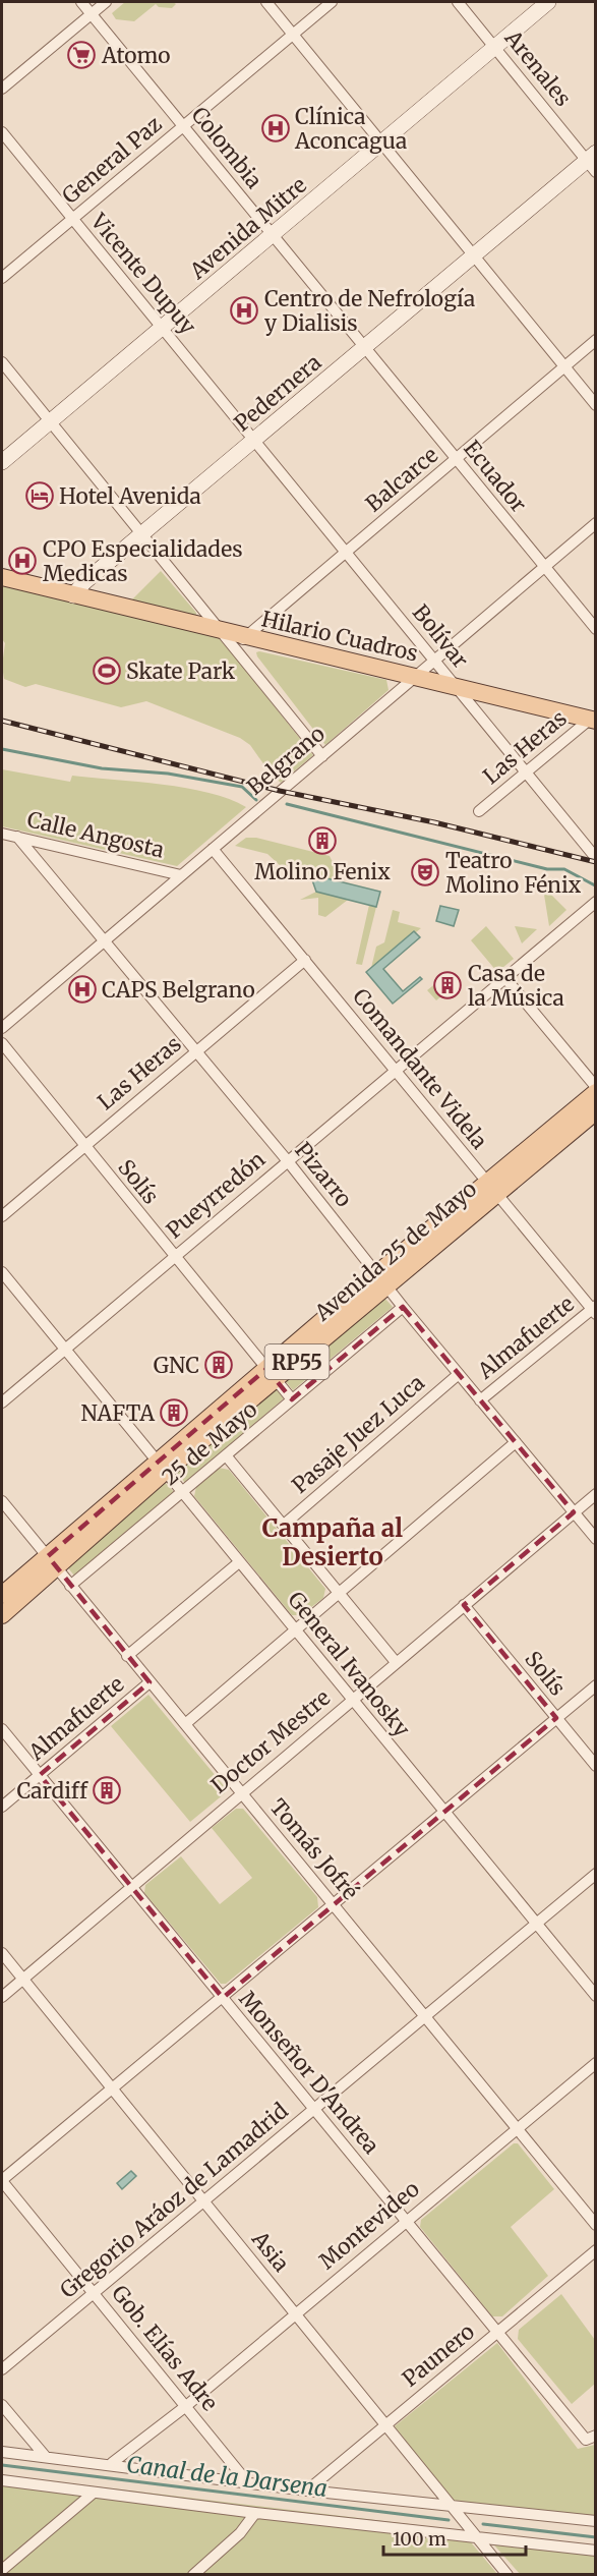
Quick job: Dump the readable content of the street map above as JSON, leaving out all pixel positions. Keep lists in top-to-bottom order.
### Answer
{
  "streets": {
    "main road": [
      "Avenida Mitre",
      "Pedernera",
      "Hilario Cuadros",
      "Avenida 25 de Mayo",
      "RP55"
    ],
    "street": [
      "Arenales",
      "Colombia",
      "General Paz",
      "Vicente Dupuy",
      "Ecuador",
      "Balcarce",
      "Bolívar",
      "Las Heras",
      "Belgrano",
      "Calle Angosta",
      "Comandante Videla",
      "Pizarro",
      "Solís",
      "Pueyrredón",
      "Almafuerte",
      "Pasaje Juez Luca",
      "25 de Mayo",
      "General Ivanosky",
      "Doctor Mestre",
      "Tomás Jofré",
      "Monseñor D'Andrea",
      "Gregorio Aráoz de Lamadrid",
      "Montevideo",
      "Asia",
      "Gob. Elías Adre",
      "Paunero"
    ]
  },
  "crossings": [
    ["Arenales", "Avenida Mitre"],
    ["Arenales", "Pedernera"],
    ["Colombia", "General Paz"],
    ["Colombia", "Avenida Mitre"],
    ["Colombia", "Pedernera"],
    ["Colombia", "Ecuador"],
    ["General Paz", "Vicente Dupuy"],
    ["Avenida Mitre", "Vicente Dupuy"],
    ["Vicente Dupuy", "Pedernera"],
    ["Vicente Dupuy", "Bolívar"],
    ["Pedernera", "Ecuador"],
    ["Pedernera", "Hilario Cuadros"],
    ["Pedernera", "Bolívar"],
    ["Ecuador", "Balcarce"],
    ["Ecuador", "Belgrano"],
    ["Balcarce", "Hilario Cuadros"],
    ["Balcarce", "Bolívar"],
    ["Hilario Cuadros", "Bolívar"],
    ["Hilario Cuadros", "Las Heras"],
    ["Hilario Cuadros", "Belgrano"],
    ["Bolívar", "Las Heras"],
    ["Bolívar", "Belgrano"],
    ["Las Heras", "Comandante Videla"],
    ["Las Heras", "Pizarro"],
    ["Las Heras", "Solís"],
    ["Belgrano", "Calle Angosta"],
    ["Belgrano", "Comandante Videla"],
    ["Belgrano", "Pizarro"],
    ["Calle Angosta", "Pizarro"],
    ["Comandante Videla", "Pueyrredón"],
    ["Comandante Videla", "Avenida 25 de Mayo"],
    ["Comandante Videla", "Almafuerte"],
    ["Pizarro", "Pueyrredón"],
    ["Pizarro", "Avenida 25 de Mayo"],
    ["Pizarro", "Almafuerte"],
    ["Pizarro", "Pasaje Juez Luca"],
    ["Pizarro", "25 de Mayo"],
    ["Pizarro", "Doctor Mestre"],
    ["Solís", "Pueyrredón"],
    ["Solís", "Avenida 25 de Mayo"],
    ["Solís", "25 de Mayo"],
    ["Solís", "Doctor Mestre"],
    ["Pueyrredón", "General Ivanosky"],
    ["Avenida 25 de Mayo", "General Ivanosky"],
    ["Avenida 25 de Mayo", "Tomás Jofré"],
    ["Almafuerte", "Tomás Jofré"],
    ["Almafuerte", "Monseñor D'Andrea"],
    ["25 de Mayo", "General Ivanosky"],
    ["25 de Mayo", "Tomás Jofré"],
    ["General Ivanosky", "Doctor Mestre"],
    ["General Ivanosky", "Gregorio Aráoz de Lamadrid"],
    ["Doctor Mestre", "Tomás Jofré"],
    ["Doctor Mestre", "Monseñor D'Andrea"],
    ["Doctor Mestre", "Asia"],
    ["Tomás Jofré", "Gregorio Aráoz de Lamadrid"],
    ["Tomás Jofré", "Montevideo"],
    ["Monseñor D'Andrea", "Gregorio Aráoz de Lamadrid"],
    ["Monseñor D'Andrea", "Montevideo"],
    ["Monseñor D'Andrea", "Paunero"],
    ["Gregorio Aráoz de Lamadrid", "Asia"],
    ["Gregorio Aráoz de Lamadrid", "Gob. Elías Adre"],
    ["Montevideo", "Asia"],
    ["Montevideo", "Gob. Elías Adre"],
    ["Asia", "Paunero"]
  ],
  "districts": ["Campaña al Desierto"],
  "water": ["Canal de la Darsena"],
  "places": {
    "supermarket": ["Atomo"],
    "hospital": [
      "Clínica Aconcagua",
      "Centro de Nefrología y Dialisis",
      "CPO Especialidades Medicas",
      "CAPS Belgrano"
    ],
    "hotel": ["Hotel Avenida"],
    "sports": ["Skate Park"],
    "building": [
      "Molino Fenix",
      "Casa de la Música",
      "GNC",
      "NAFTA",
      "Cardiff"
    ],
    "theatre": ["Teatro Molino Fénix"]
  },
  "scale_bar": "100 m"
}
